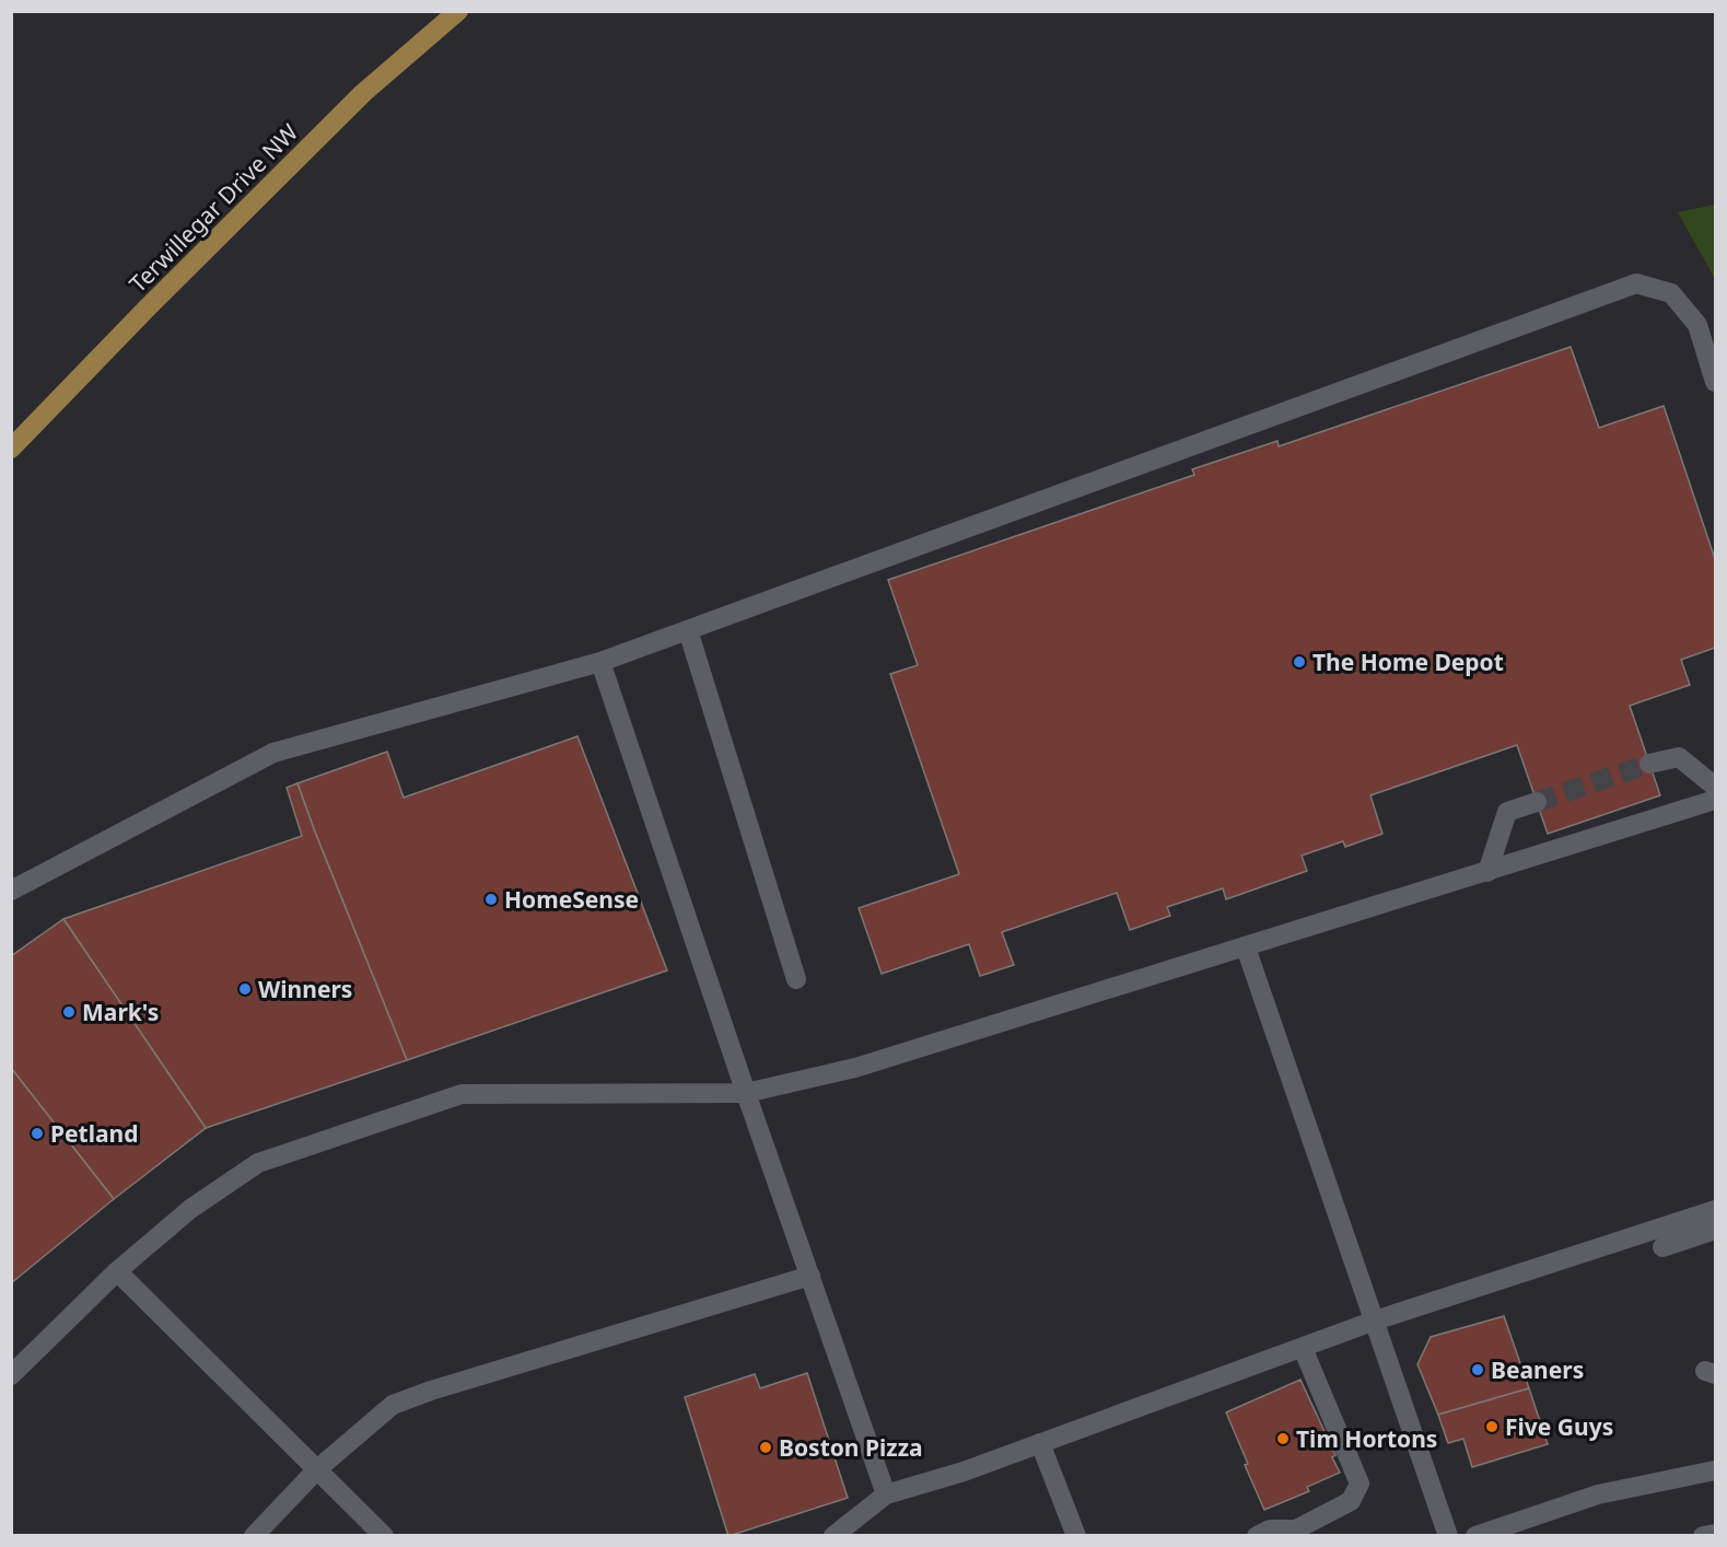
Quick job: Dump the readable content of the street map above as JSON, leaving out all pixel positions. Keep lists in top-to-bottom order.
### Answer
{
  "streets": {
    "main road": ["Terwillegar Drive NW"]
  },
  "places": [
    "The Home Depot",
    "HomeSense",
    "Winners",
    "Mark's",
    "Petland",
    "Beaners",
    "Five Guys",
    "Tim Hortons",
    "Boston Pizza"
  ]
}
